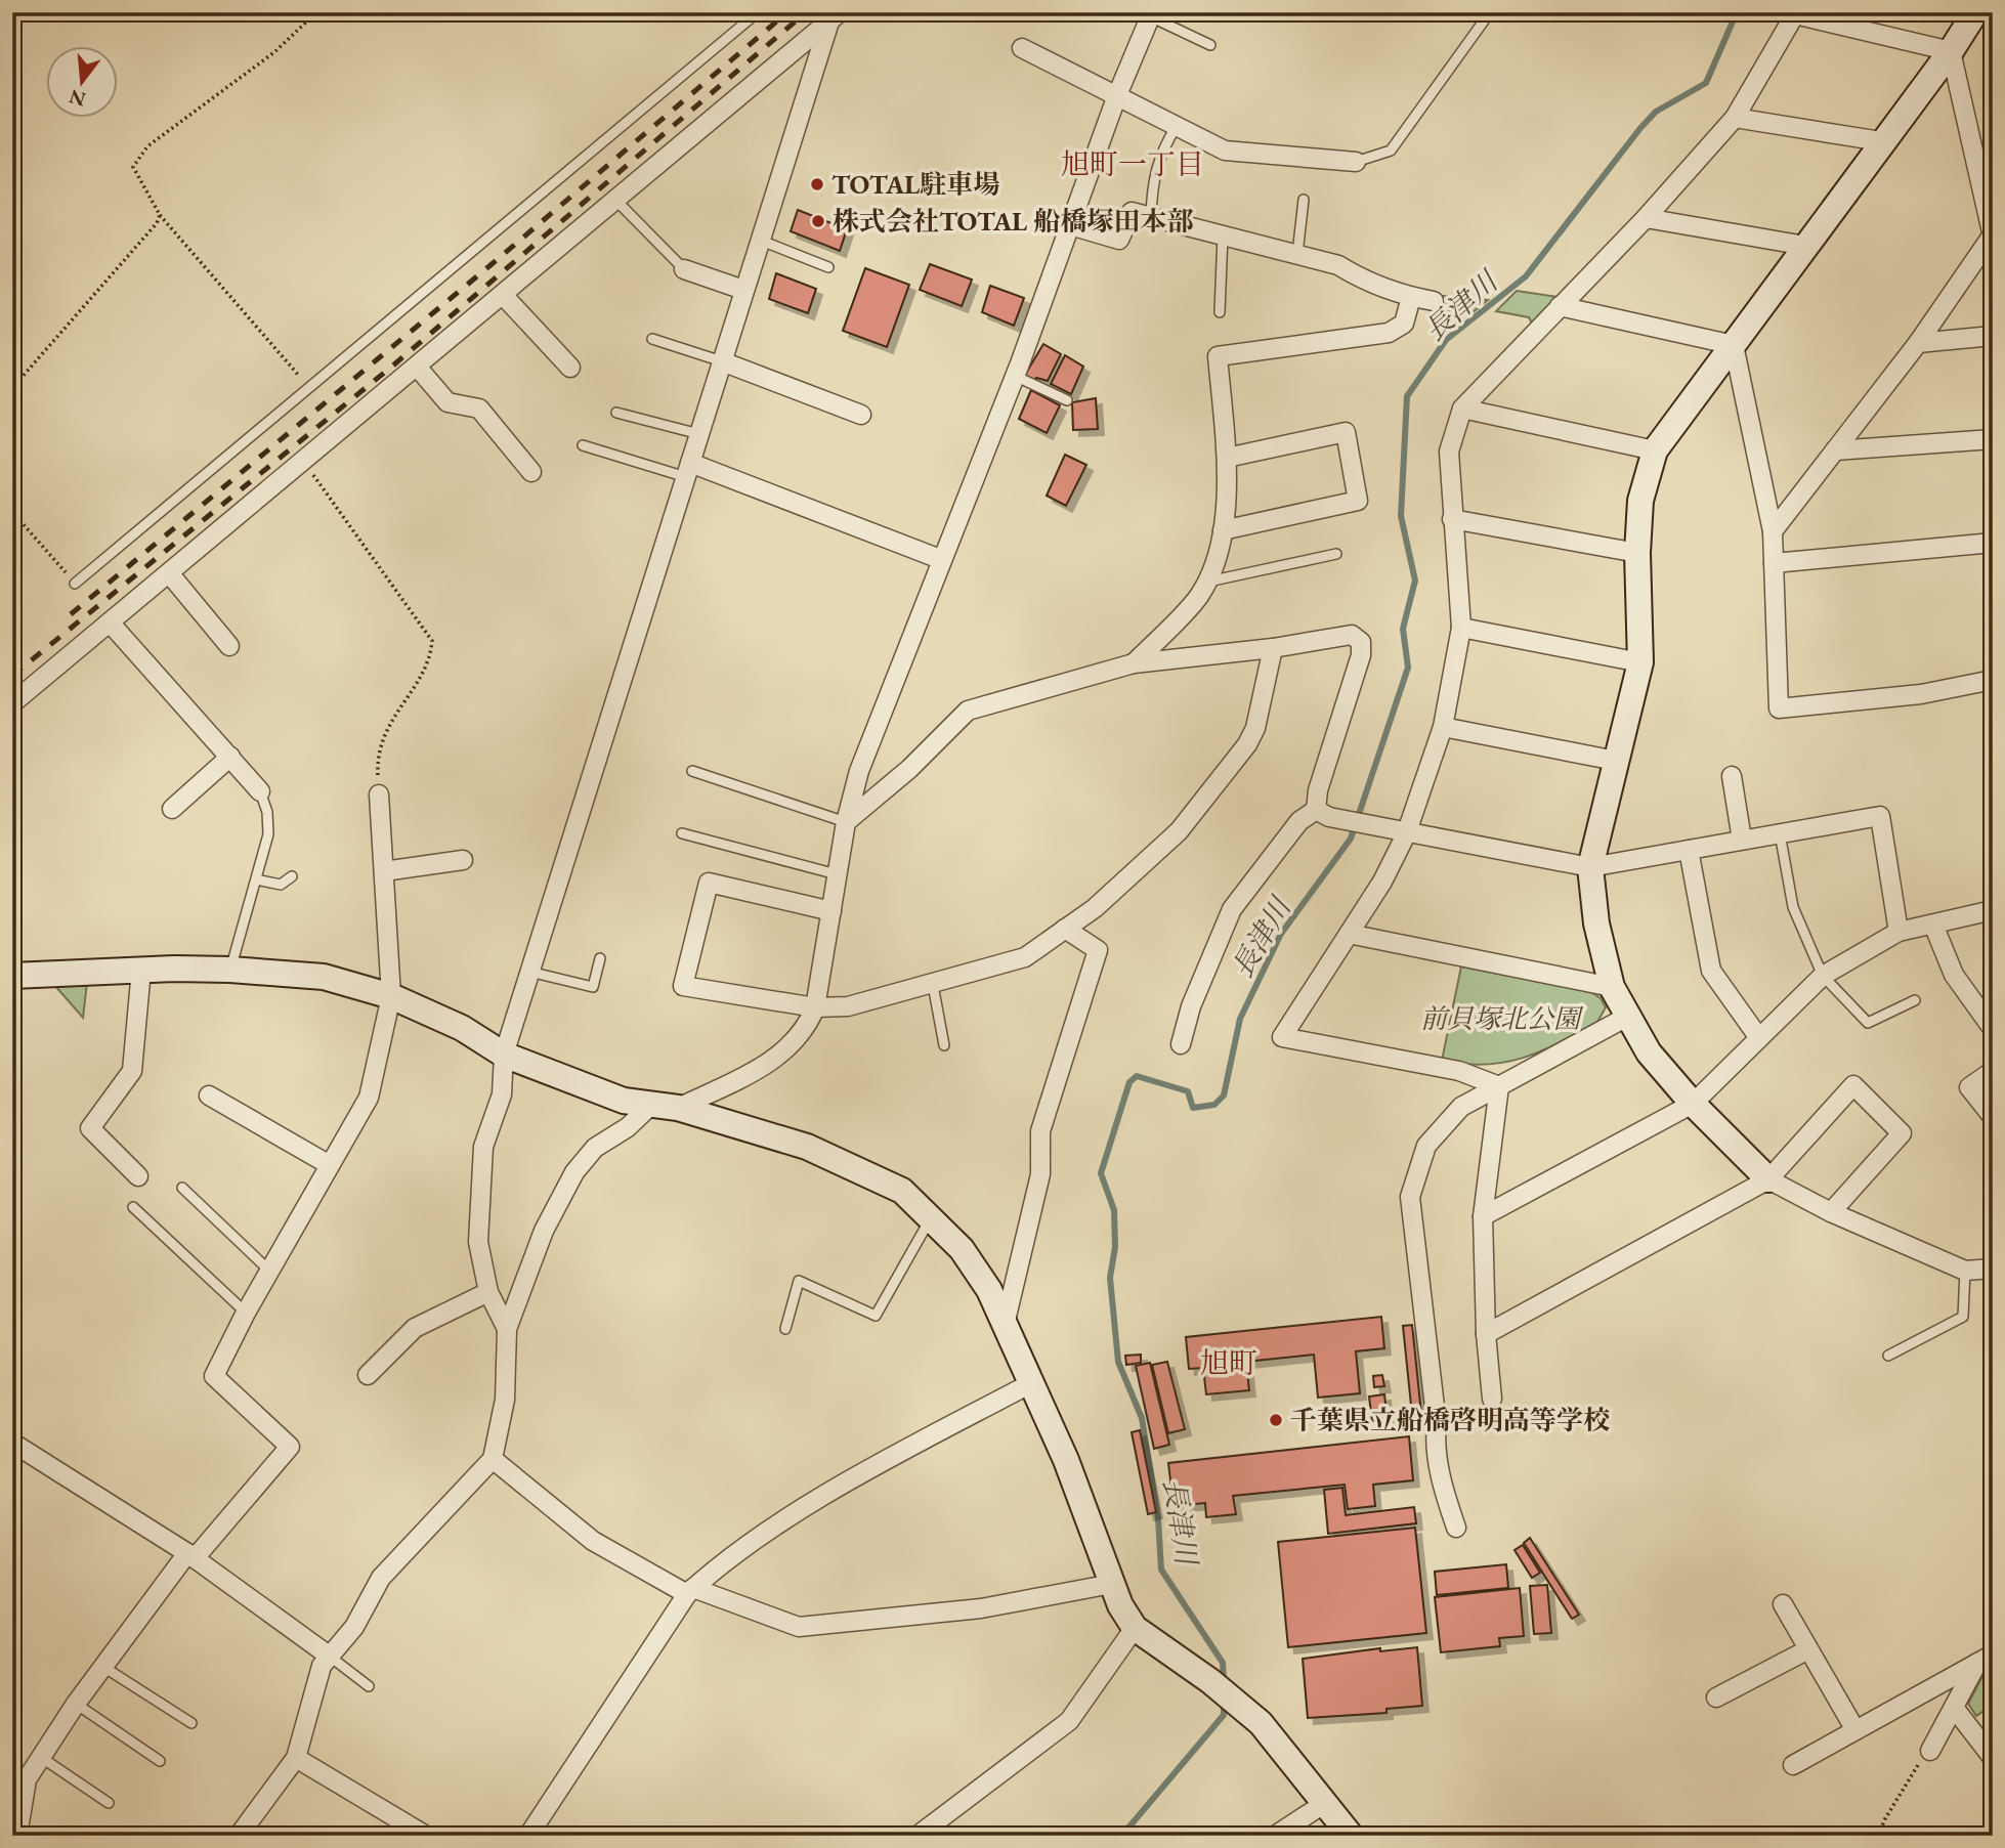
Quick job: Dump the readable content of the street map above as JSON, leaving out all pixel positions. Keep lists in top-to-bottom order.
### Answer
{
  "districts": ["旭町一丁目", "旭町"],
  "water": ["長津川"],
  "parks": ["前貝塚北公園"],
  "places": ["TOTAL駐車場", "株式会社TOTAL 船橋塚田本部", "千葉県立船橋啓明高等学校"],
  "north": "bottom"
}
